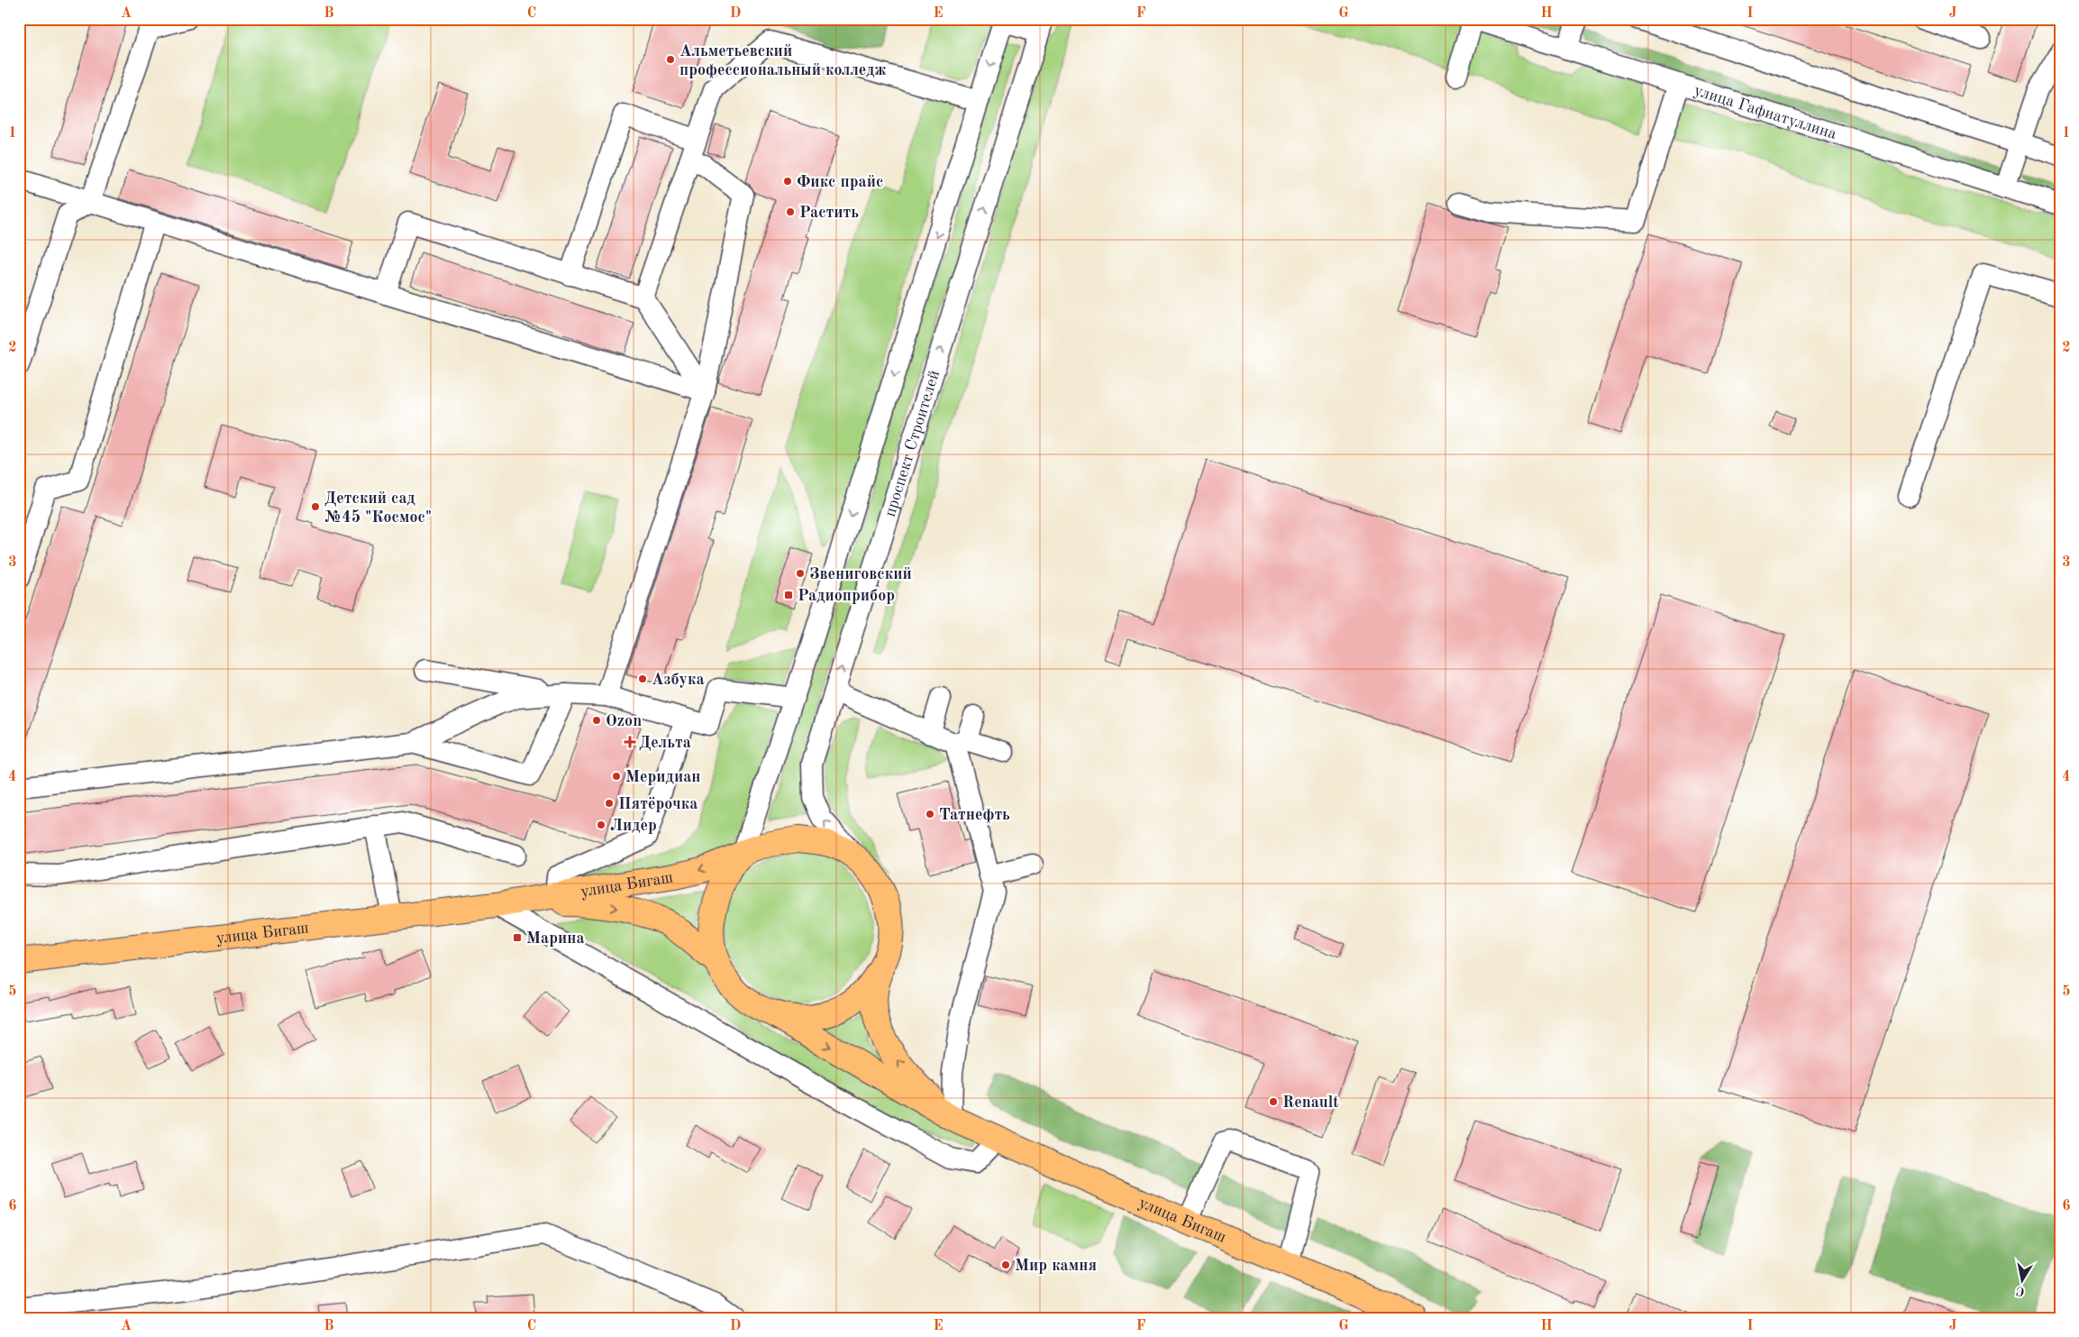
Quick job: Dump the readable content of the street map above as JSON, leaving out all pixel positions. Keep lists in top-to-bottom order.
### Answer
{
  "streets": {
    "main road": ["улица Бигаш"],
    "street": ["улица Гафиатуллина", "проспект Строителей"]
  },
  "crossings": [
    ["проспект Строителей", "улица Бигаш"]
  ],
  "places": {
    "other": [
      "Альметьевский профессиональный колледж",
      "Фикс прайс",
      "Растить",
      "Детский сад №45 \"Космос\"",
      "Звениговский",
      "Азбука",
      "Ozon",
      "Меридиан",
      "Пятёрочка",
      "Татнефть",
      "Лидер",
      "Renault",
      "Мир камня"
    ],
    "transit": ["Радиоприбор", "Марина"],
    "health": ["Дельта"]
  },
  "north": "bottom",
  "grid": {
    "columns": [
      "A",
      "B",
      "C",
      "D",
      "E",
      "F",
      "G",
      "H",
      "I",
      "J"
    ],
    "rows": [
      "1",
      "2",
      "3",
      "4",
      "5",
      "6"
    ]
  }
}
